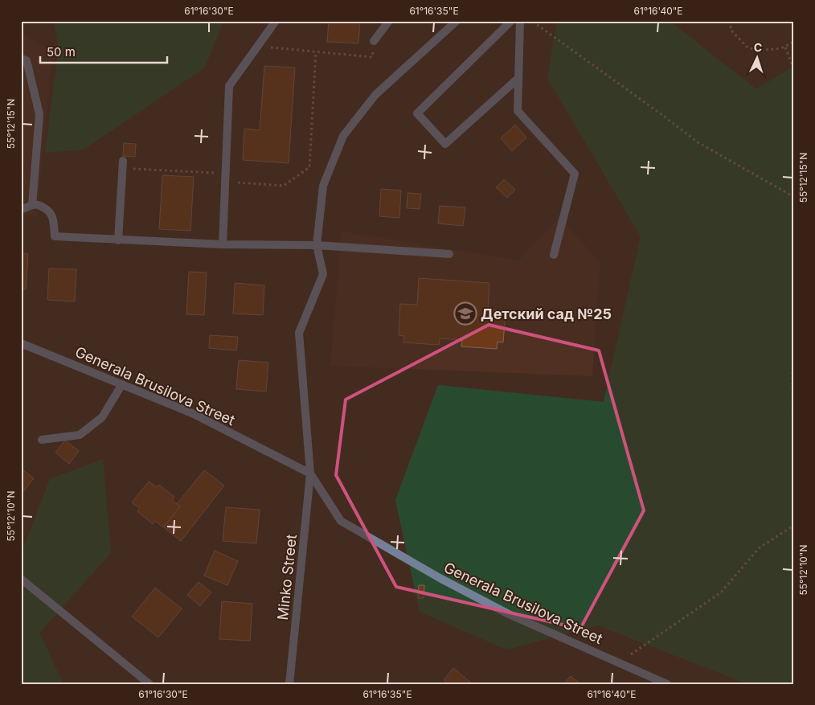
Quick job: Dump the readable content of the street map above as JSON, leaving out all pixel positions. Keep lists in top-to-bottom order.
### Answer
{
  "streets": {
    "street": ["Generala Brusilova Street", "Minko Street"]
  },
  "crossings": [
    ["Generala Brusilova Street", "Minko Street"]
  ],
  "places": {
    "school or university": ["Детский сад №25"]
  },
  "scale_bar": "50 m",
  "north": "top",
  "coordinates": [
    "61°16'30\"E",
    "61°16'35\"E",
    "61°16'40\"E",
    "55°12'15\"N",
    "55°12'10\"N"
  ]
}
